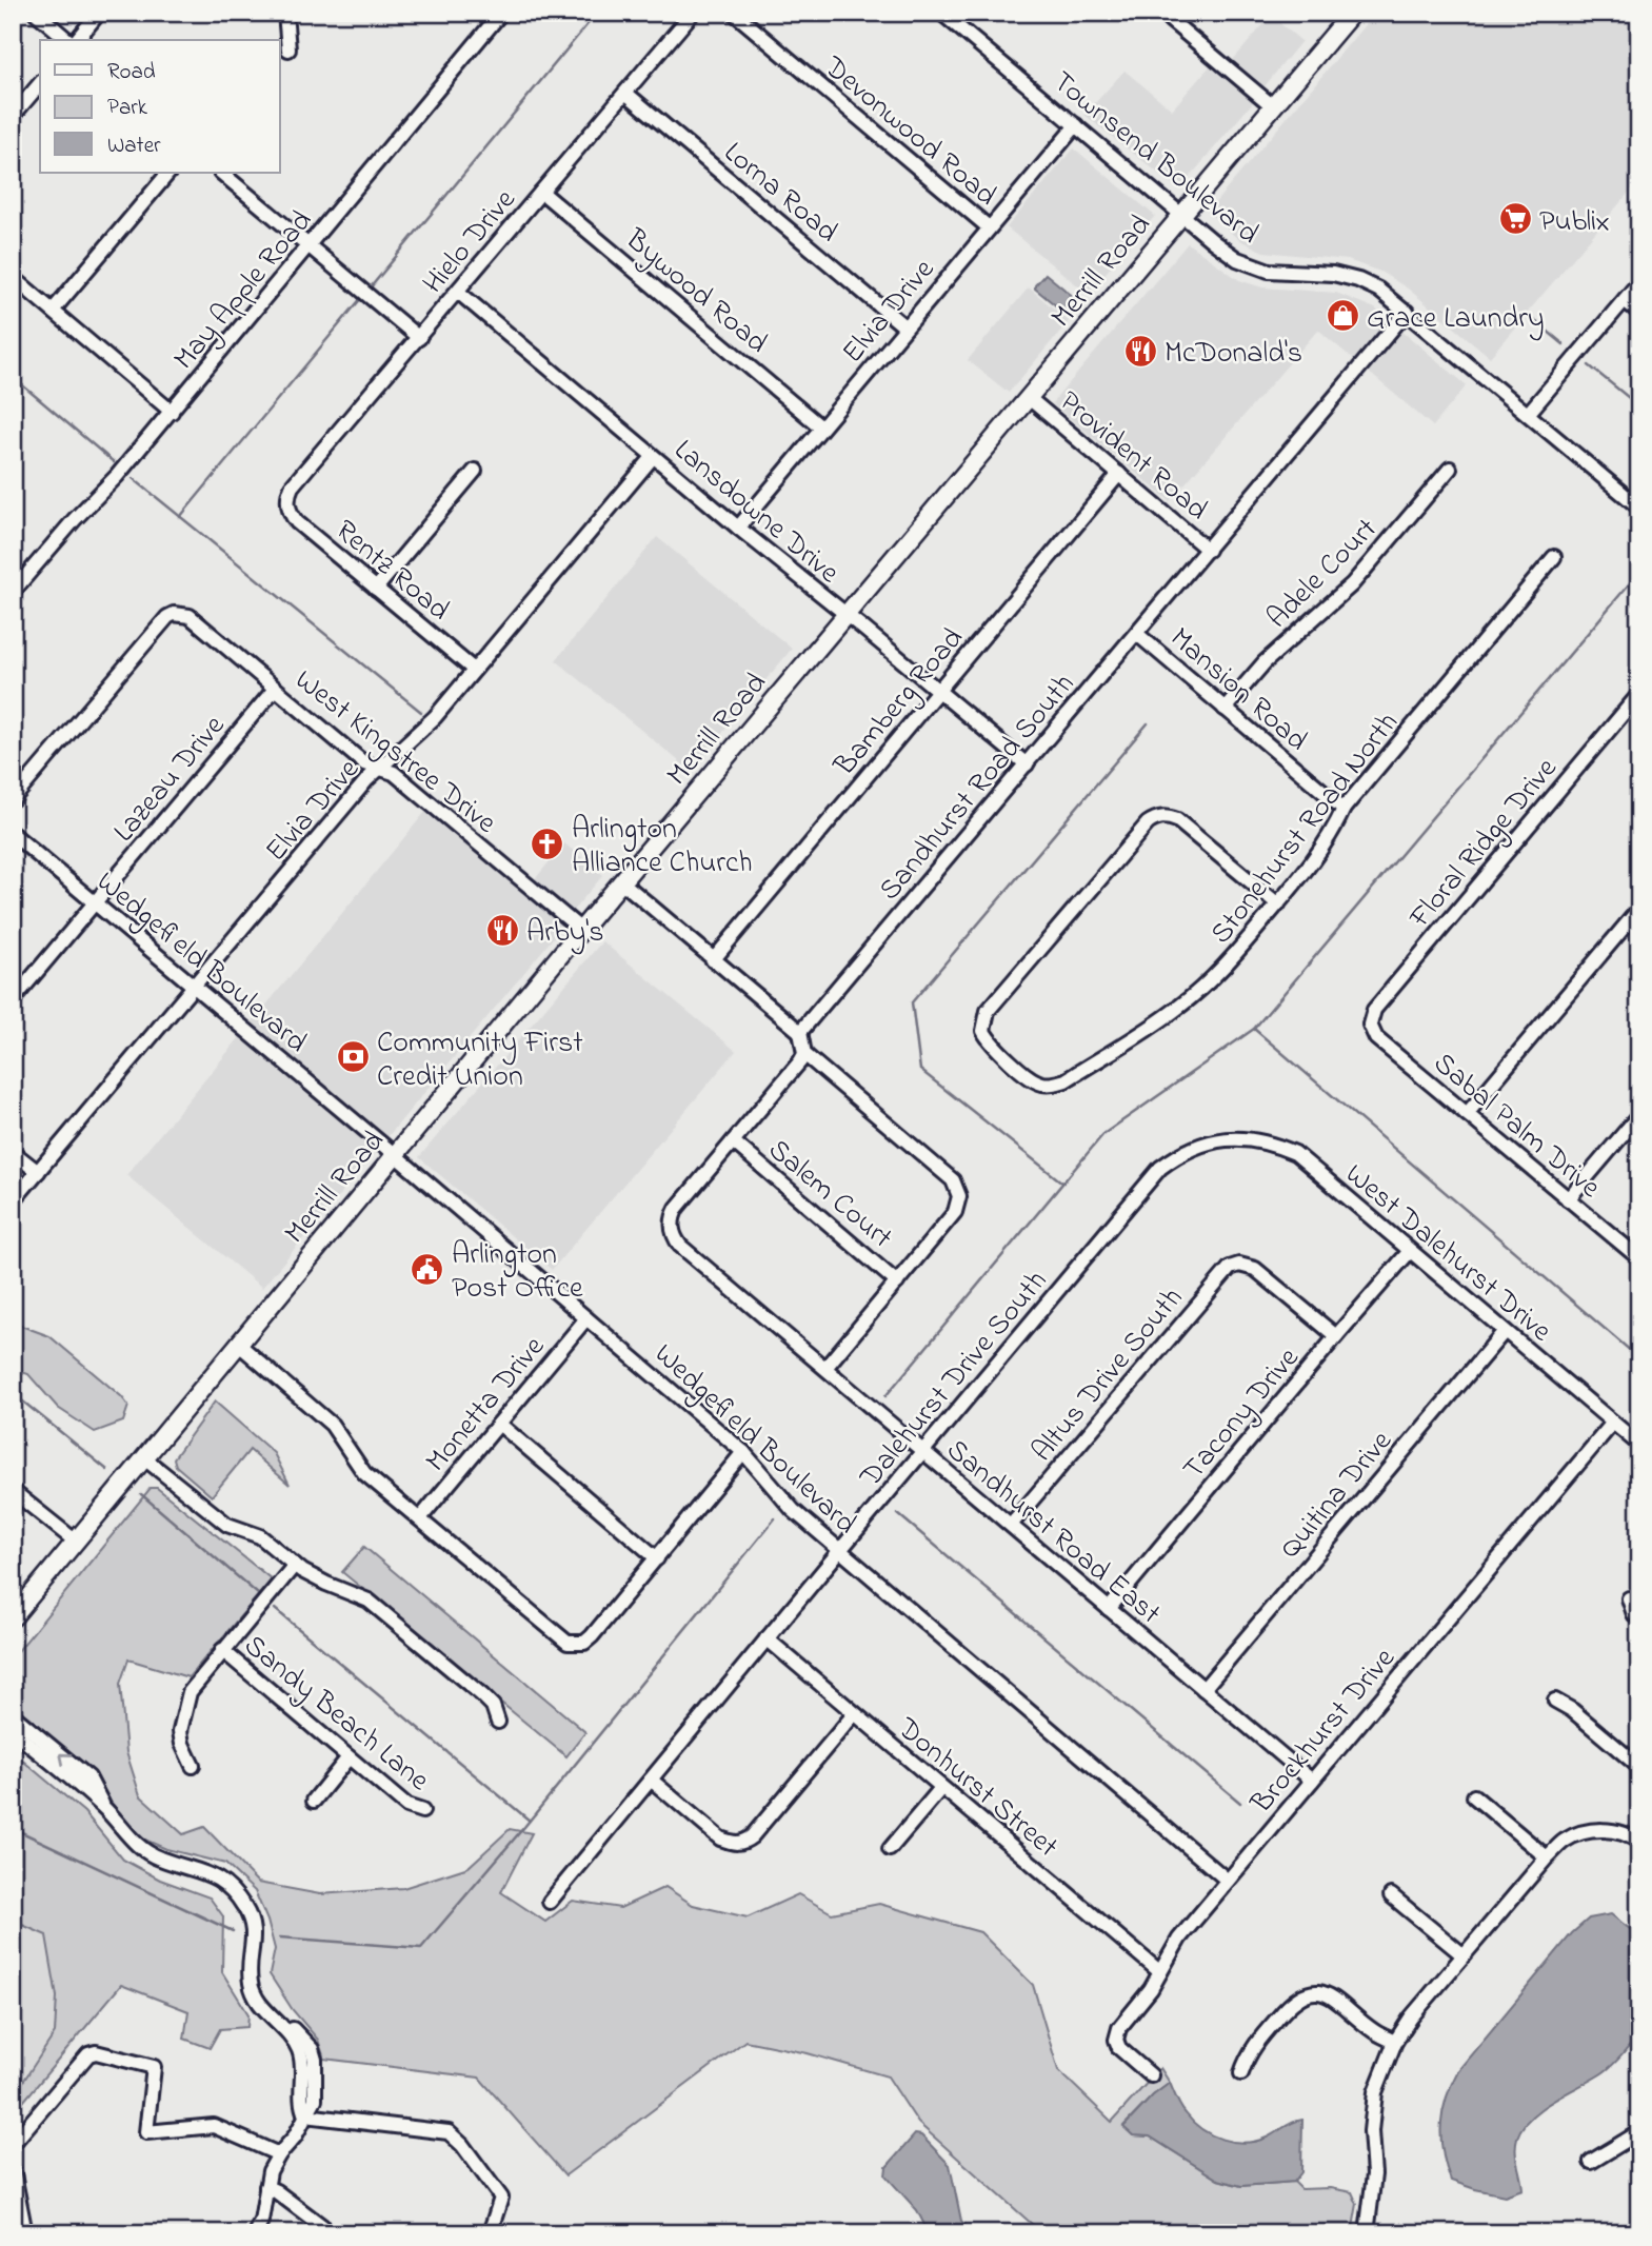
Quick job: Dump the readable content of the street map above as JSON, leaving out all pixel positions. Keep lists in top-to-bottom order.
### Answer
{
  "streets": {
    "main road": ["Merrill Road"],
    "street": [
      "Devonwood Road",
      "Townsend Boulevard",
      "Lorna Road",
      "Hielo Drive",
      "May Apple Road",
      "Bywood Road",
      "Elvia Drive",
      "Provident Road",
      "Lansdowne Drive",
      "Rentz Road",
      "Adele Court",
      "Mansion Road",
      "Bamberg Road",
      "West Kingstree Drive",
      "Lazeau Drive",
      "Sandhurst Road South",
      "Stonehurst Road North",
      "Floral Ridge Drive",
      "Wedgefield Boulevard",
      "Sabal Palm Drive",
      "Salem Court",
      "West Dalehurst Drive",
      "Altus Drive South",
      "Dalehurst Drive South",
      "Monetta Drive",
      "Tacony Drive",
      "Quitina Drive",
      "Sandhurst Road East",
      "Sandy Beach Lane",
      "Brockhurst Drive",
      "Donhurst Street"
    ]
  },
  "crossings": [
    ["Devonwood Road", "Elvia Drive"],
    ["Townsend Boulevard", "Merrill Road"],
    ["Townsend Boulevard", "Elvia Drive"],
    ["Townsend Boulevard", "Sandhurst Road South"],
    ["Lorna Road", "Hielo Drive"],
    ["Lorna Road", "Elvia Drive"],
    ["Hielo Drive", "Bywood Road"],
    ["Hielo Drive", "Lansdowne Drive"],
    ["Hielo Drive", "Rentz Road"],
    ["Merrill Road", "Provident Road"],
    ["Merrill Road", "Lansdowne Drive"],
    ["Merrill Road", "West Kingstree Drive"],
    ["Merrill Road", "Wedgefield Boulevard"],
    ["Bywood Road", "Elvia Drive"],
    ["Elvia Drive", "Lansdowne Drive"],
    ["Elvia Drive", "Rentz Road"],
    ["Elvia Drive", "West Kingstree Drive"],
    ["Elvia Drive", "Wedgefield Boulevard"],
    ["Provident Road", "Bamberg Road"],
    ["Provident Road", "Sandhurst Road South"],
    ["Lansdowne Drive", "Bamberg Road"],
    ["Lansdowne Drive", "Sandhurst Road South"],
    ["Adele Court", "Mansion Road"],
    ["Mansion Road", "Sandhurst Road South"],
    ["Mansion Road", "Stonehurst Road North"],
    ["West Kingstree Drive", "Lazeau Drive"],
    ["Lazeau Drive", "Wedgefield Boulevard"],
    ["Floral Ridge Drive", "Sabal Palm Drive"],
    ["Wedgefield Boulevard", "Dalehurst Drive South"],
    ["Wedgefield Boulevard", "Monetta Drive"],
    ["Wedgefield Boulevard", "Brockhurst Drive"],
    ["Salem Court", "Sandhurst Road East"],
    ["West Dalehurst Drive", "Dalehurst Drive South"],
    ["West Dalehurst Drive", "Tacony Drive"],
    ["West Dalehurst Drive", "Quitina Drive"],
    ["West Dalehurst Drive", "Brockhurst Drive"],
    ["Altus Drive South", "Tacony Drive"],
    ["Altus Drive South", "Sandhurst Road East"],
    ["Dalehurst Drive South", "Sandhurst Road East"],
    ["Dalehurst Drive South", "Donhurst Street"],
    ["Tacony Drive", "Sandhurst Road East"],
    ["Quitina Drive", "Sandhurst Road East"],
    ["Sandhurst Road East", "Brockhurst Drive"],
    ["Brockhurst Drive", "Donhurst Street"]
  ],
  "places": {
    "supermarket": ["Publix"],
    "shop": ["Grace Laundry"],
    "restaurant": ["McDonald's", "Arby's"],
    "church": ["Arlington Alliance Church"],
    "bank": ["Community First Credit Union"],
    "public building": ["Arlington Post Office"]
  },
  "legend": ["Road", "Park", "Water"]
}
